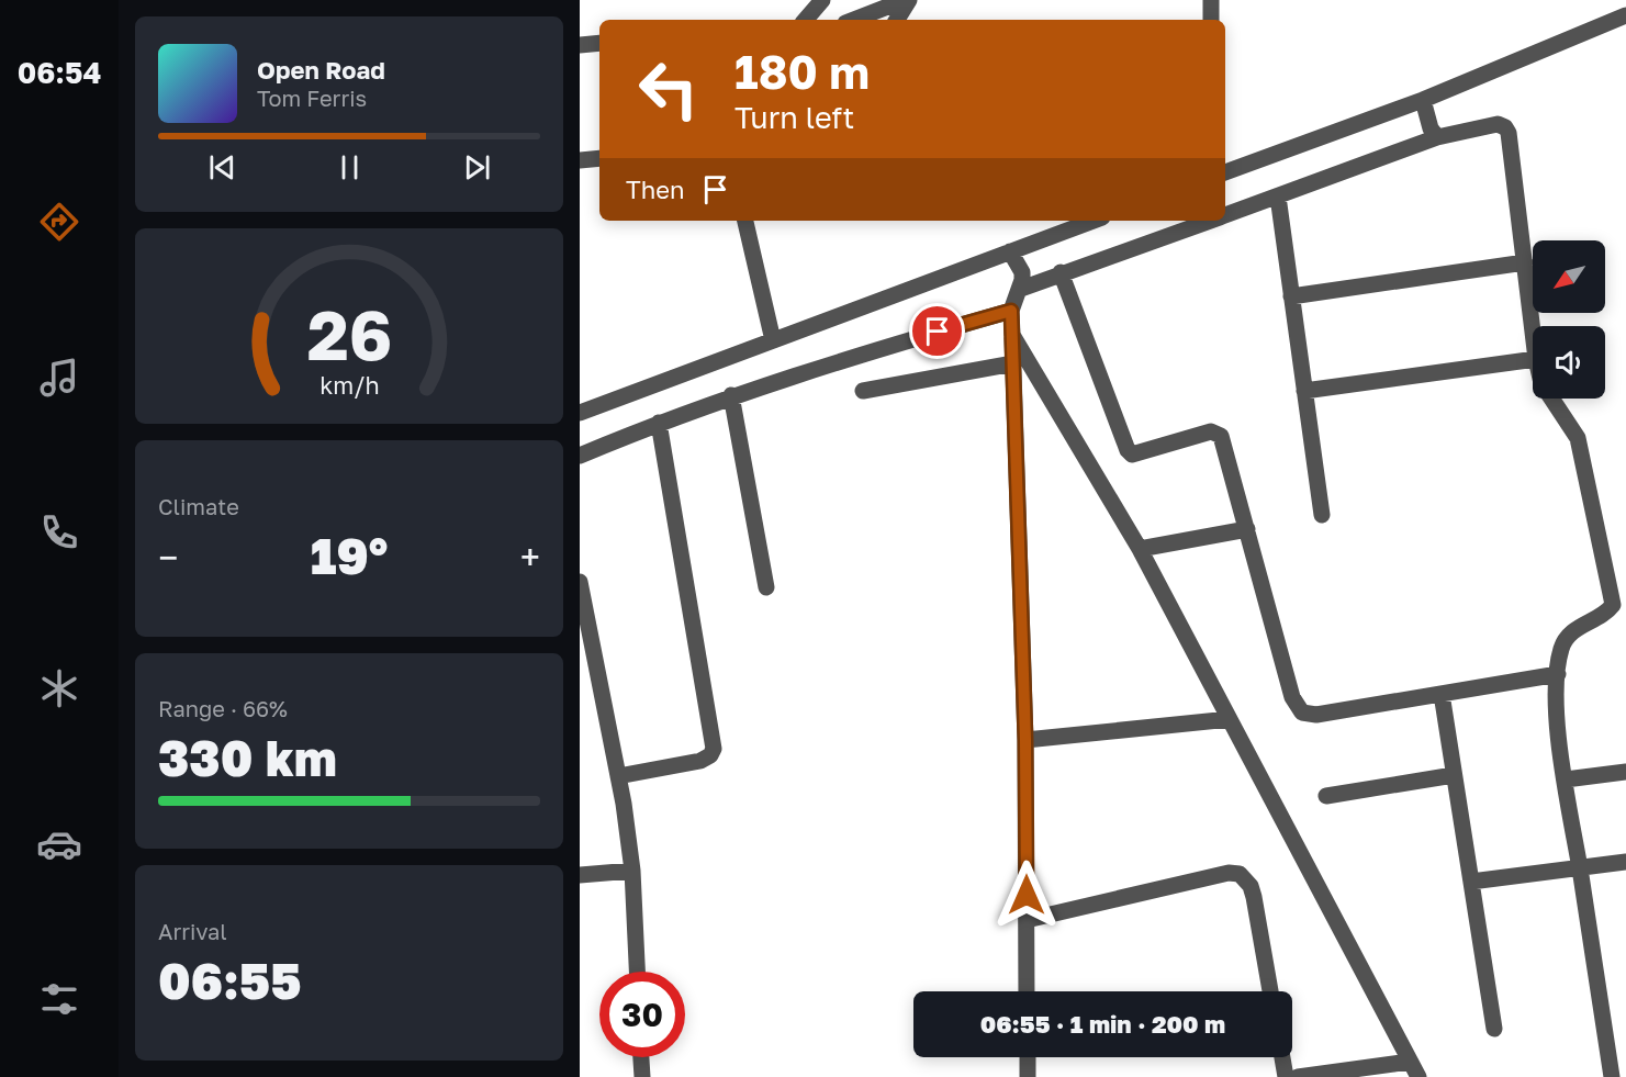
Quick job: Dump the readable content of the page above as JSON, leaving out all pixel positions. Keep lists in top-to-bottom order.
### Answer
{
  "north": "bottom left",
  "page": {
    "tabs": "06:54",
    "turn": ["180 m", "Turn left"],
    "song": ["Open Road", "Tom Ferris"],
    "then": "Then",
    "tile": [
      "Climate",
      ["Range · 66%", "330 km"],
      ["Arrival", "06:55"]
    ],
    "heat": ["−", "19°", "+"],
    "limit": "30",
    "trip": "06:55 · 1 min · 200 m",
    "gauge": ["26", "km/h"]
  }
}
